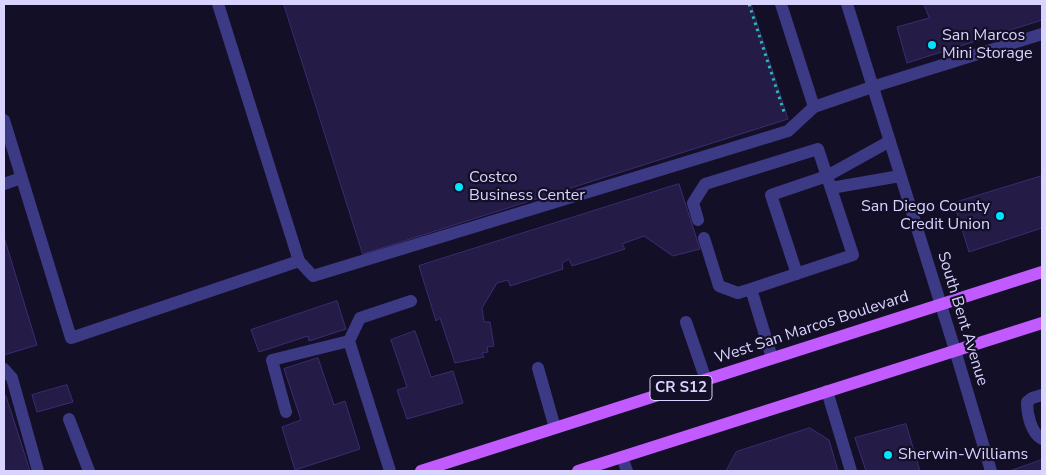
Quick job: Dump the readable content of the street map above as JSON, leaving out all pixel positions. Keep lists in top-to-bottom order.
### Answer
{
  "streets": {
    "main road": ["West San Marcos Boulevard", "CR S12"],
    "street": ["South Bent Avenue"]
  },
  "crossings": [
    ["South Bent Avenue", "West San Marcos Boulevard"]
  ],
  "places": [
    "San Marcos Mini Storage",
    "Costco Business Center",
    "San Diego County Credit Union",
    "Sherwin-Williams"
  ]
}
